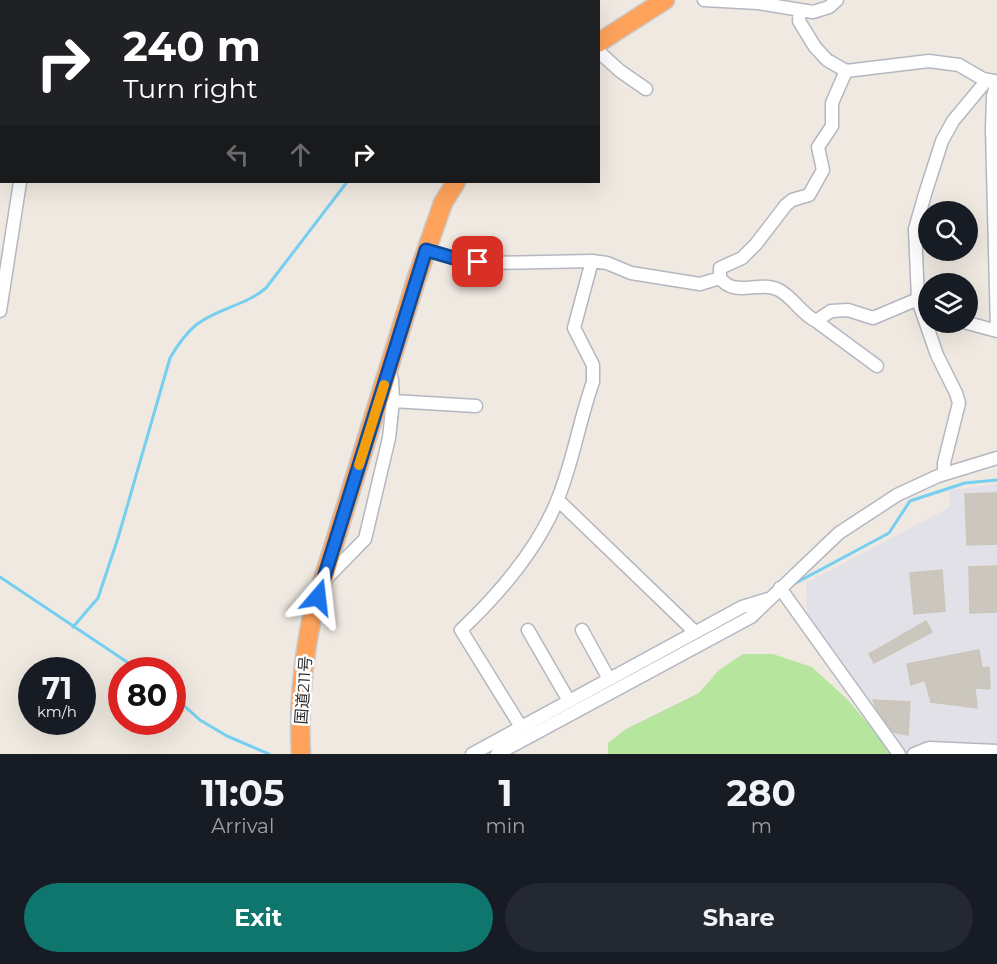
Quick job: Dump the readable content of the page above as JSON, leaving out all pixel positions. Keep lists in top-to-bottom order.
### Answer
{
  "streets": {
    "highway": ["国道211号"]
  },
  "page": {
    "turn": ["240 m", "Turn right"],
    "speed": "71 km/h",
    "limit": "80",
    "eta": [
      "11:05",
      "Arrival",
      "1",
      "min",
      "280",
      "m"
    ],
    "buttons": ["Exit", "Share"]
  }
}
